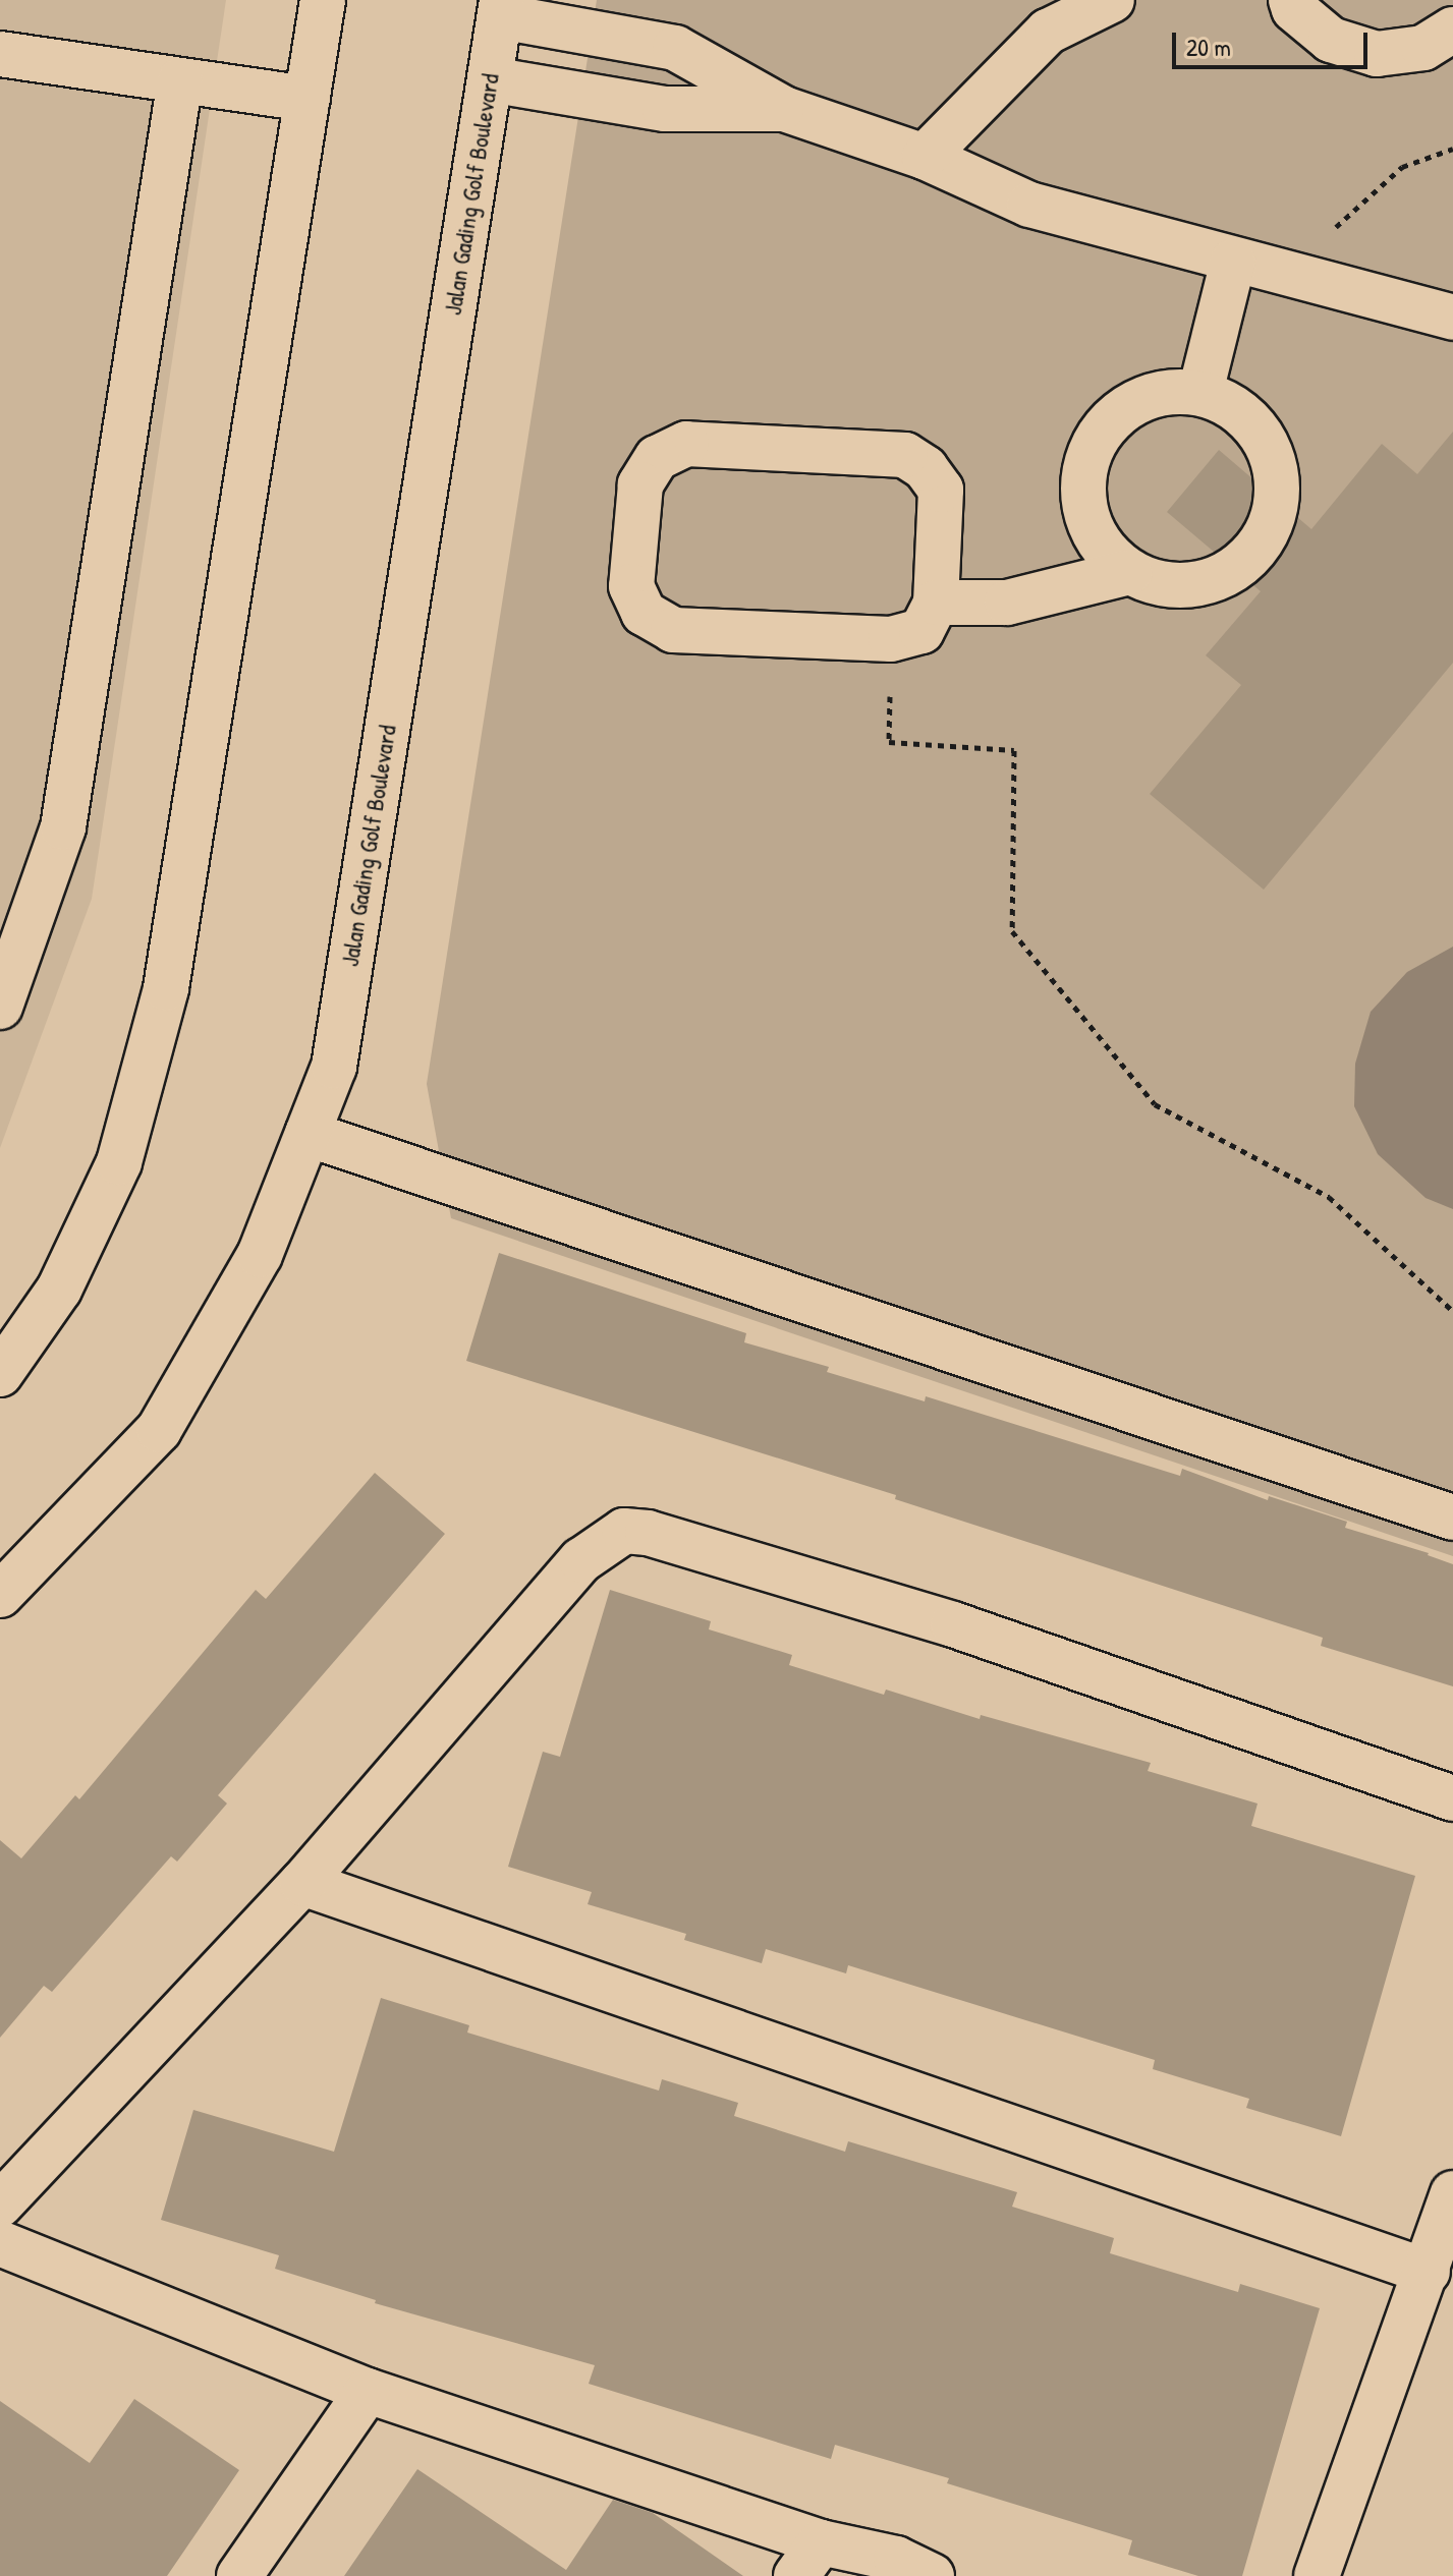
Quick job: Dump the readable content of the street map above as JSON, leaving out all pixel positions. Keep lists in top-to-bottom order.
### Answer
{
  "streets": {
    "street": ["Jalan Gading Golf Boulevard"]
  },
  "scale_bar": "20 m"
}
